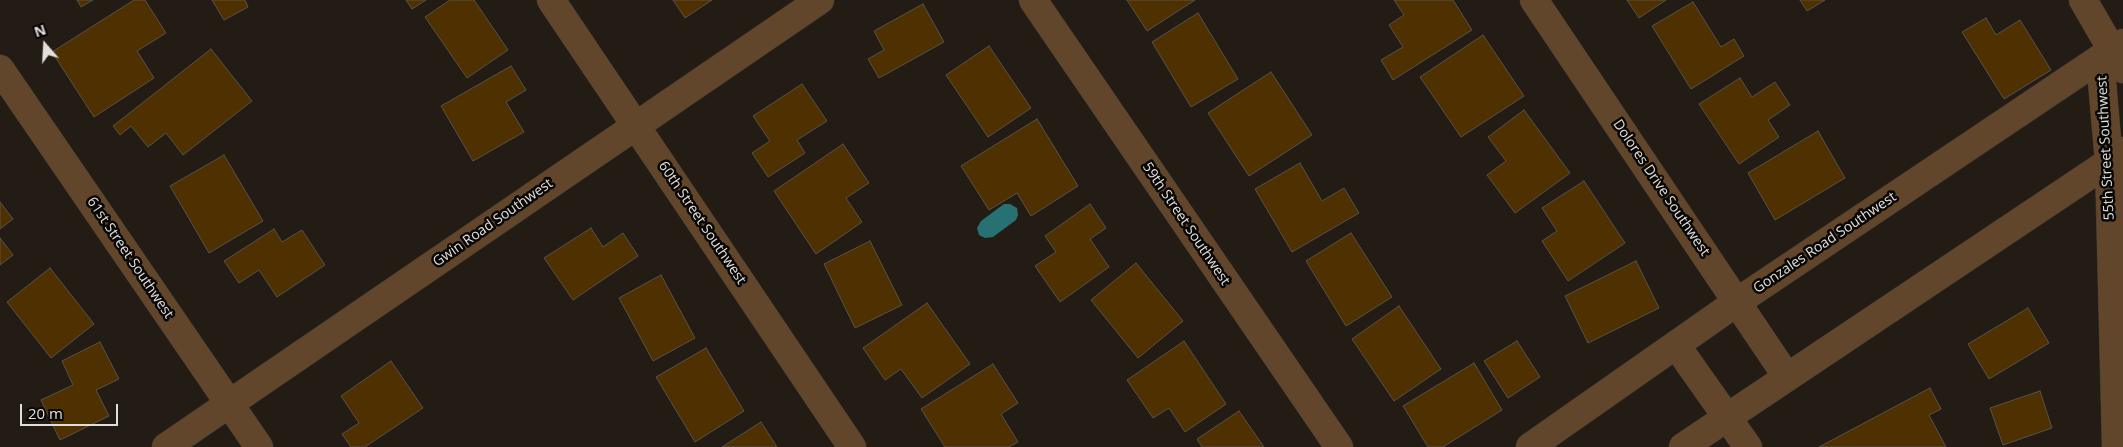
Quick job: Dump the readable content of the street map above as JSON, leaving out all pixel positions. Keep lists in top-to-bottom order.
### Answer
{
  "streets": {
    "street": [
      "55th Street Southwest",
      "Dolores Drive Southwest",
      "Gwin Road Southwest",
      "60th Street Southwest",
      "59th Street Southwest",
      "Gonzales Road Southwest",
      "61st Street Southwest"
    ]
  },
  "crossings": [
    ["55th Street Southwest", "Gonzales Road Southwest"],
    ["Dolores Drive Southwest", "Gonzales Road Southwest"],
    ["Gwin Road Southwest", "60th Street Southwest"],
    ["Gwin Road Southwest", "61st Street Southwest"]
  ],
  "scale_bar": "20 m",
  "north": "top"
}
